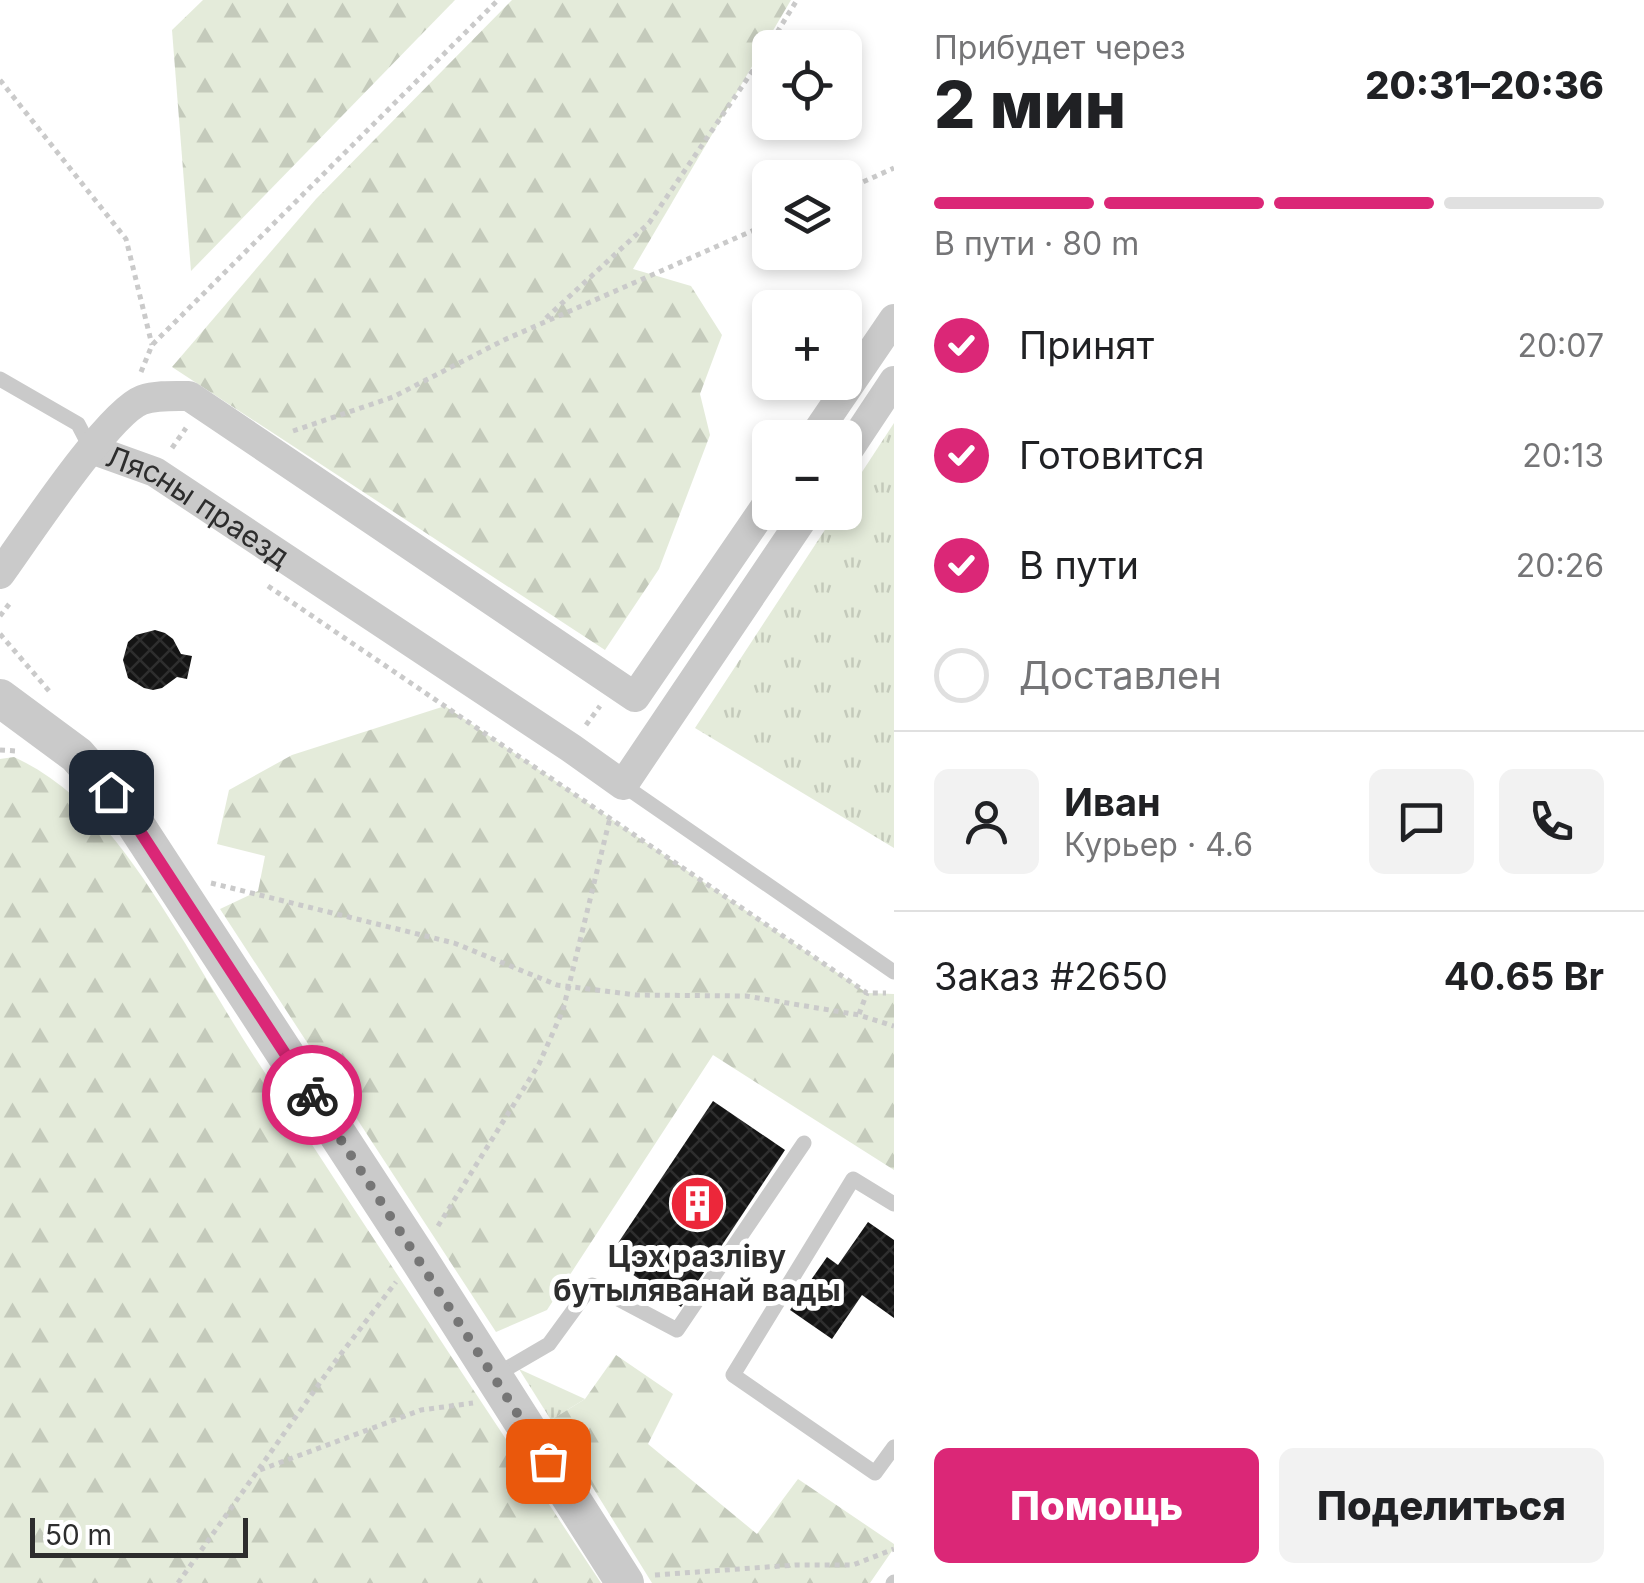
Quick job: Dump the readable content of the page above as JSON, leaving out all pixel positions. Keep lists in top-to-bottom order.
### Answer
{
  "streets": {
    "street": ["Лясны праезд"]
  },
  "places": {
    "building": ["Цэх разліву бутыляванай вады"]
  },
  "scale_bar": "50 m",
  "page": {
    "heading": ["2 мин", "Прибудет через", "20:31–20:36"],
    "panel": [
      "Иван",
      "Курьер · 4.6",
      "Заказ #2650",
      "40.65 Br"
    ],
    "map_buttons": ["+", "−"],
    "bar": "В пути · 80 m",
    "list": [
      ["Принят", "20:07"],
      ["Готовится", "20:13"],
      ["В пути", "20:26"],
      "Доставлен"
    ],
    "buttons": ["Помощь", "Поделиться"],
    "scale": "50 m"
  }
}
